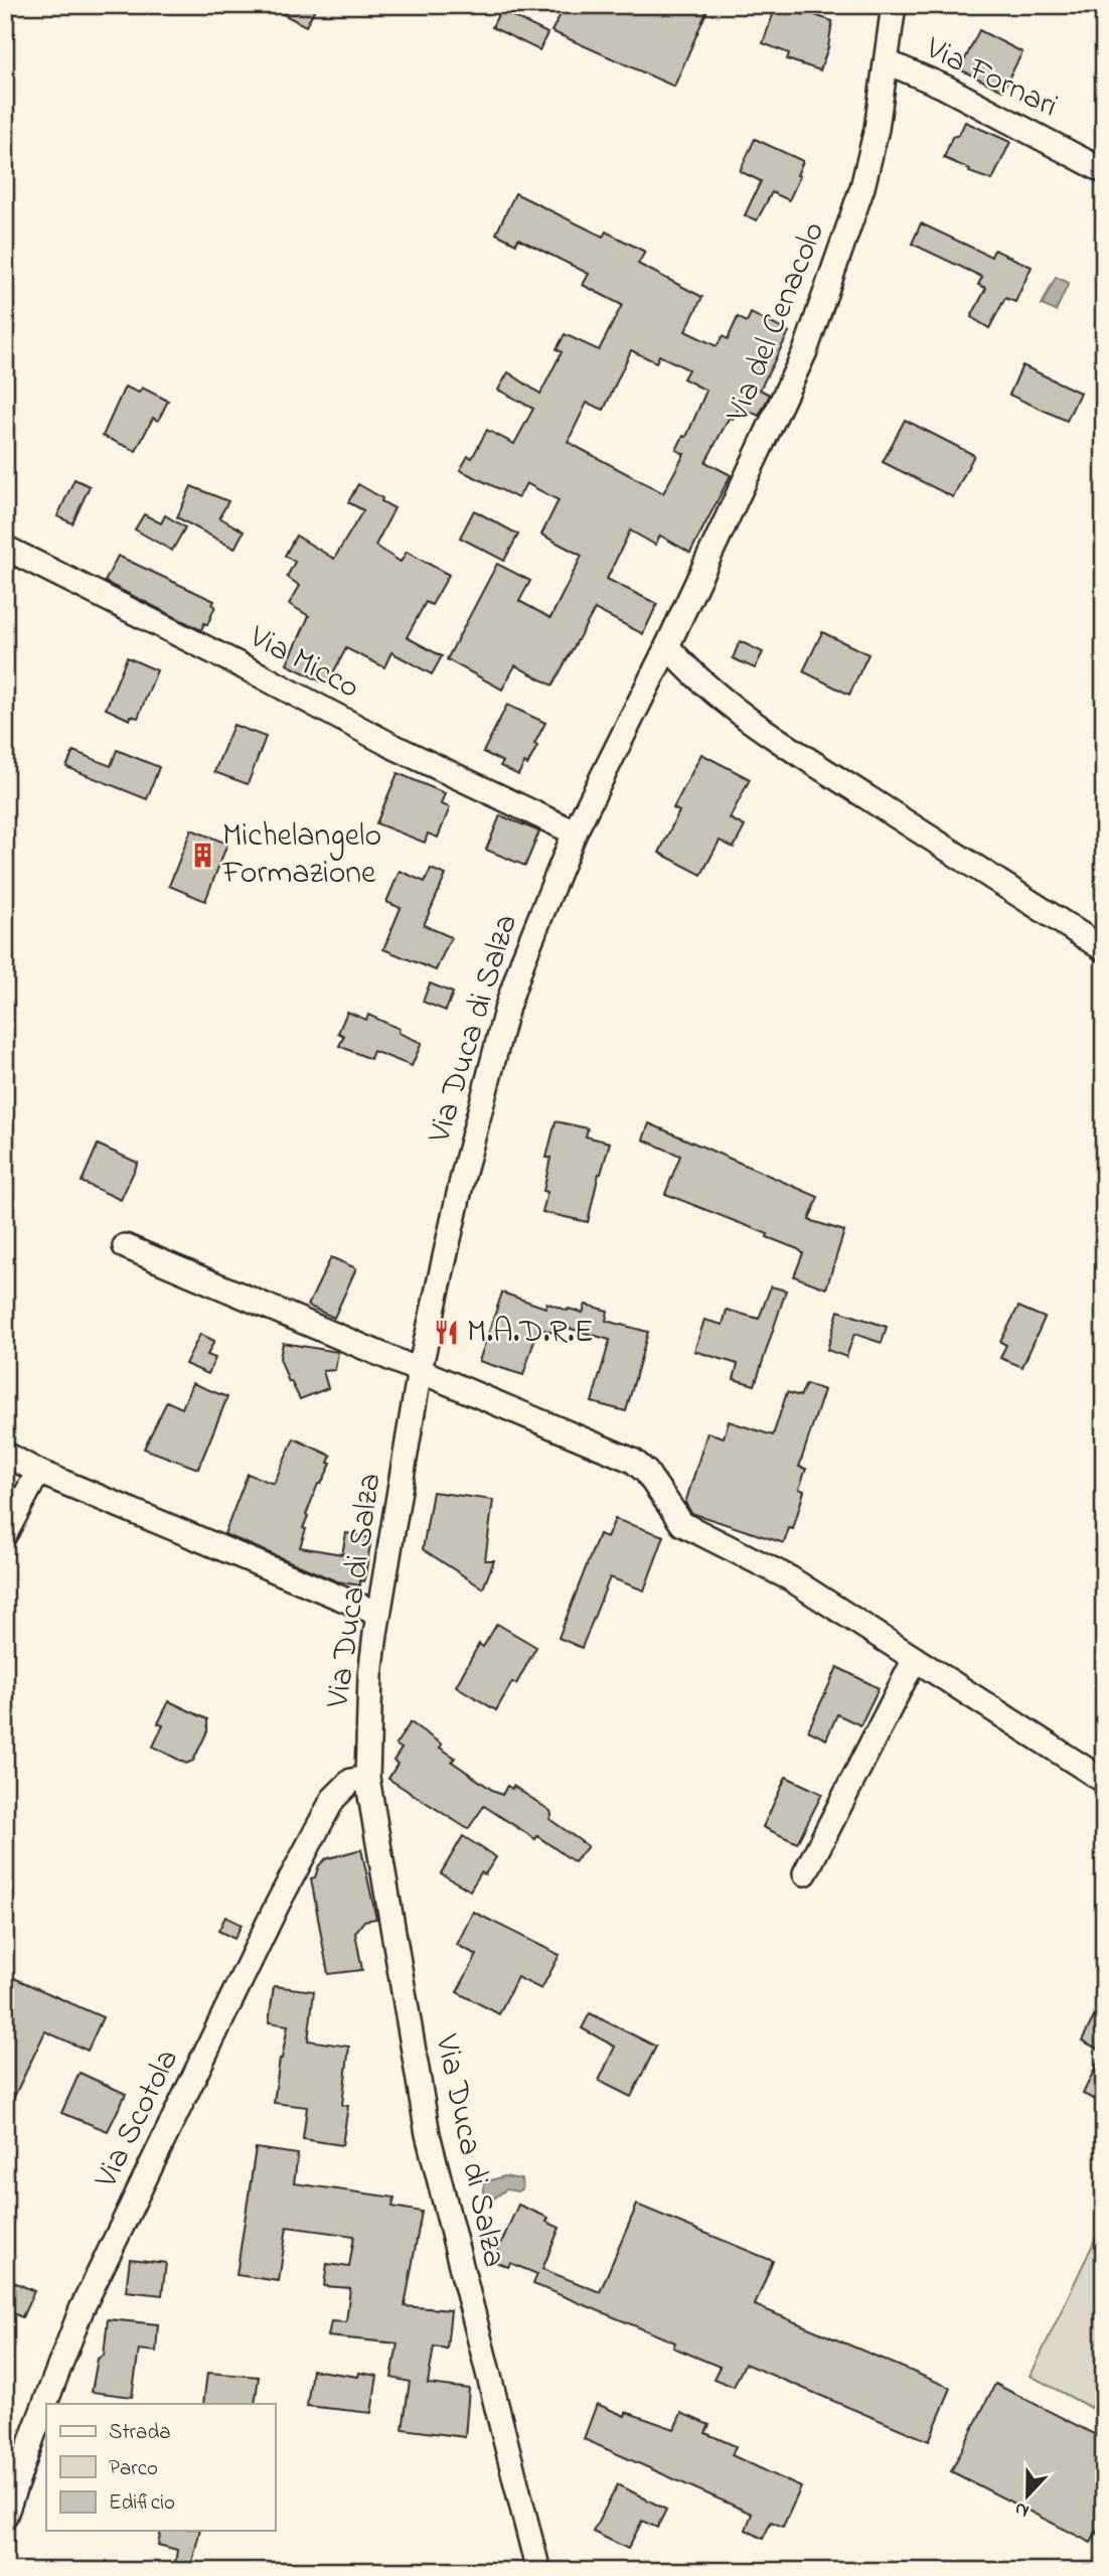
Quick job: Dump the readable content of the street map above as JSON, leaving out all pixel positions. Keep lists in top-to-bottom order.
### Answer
{
  "streets": {
    "street": [
      "Via Fornari",
      "Via del Cenacolo",
      "Via Micco",
      "Via Duca di Salza",
      "Via Scotola"
    ]
  },
  "crossings": [
    ["Via Fornari", "Via del Cenacolo"],
    ["Via del Cenacolo", "Via Duca di Salza"],
    ["Via Micco", "Via Duca di Salza"],
    ["Via Duca di Salza", "Via Scotola"]
  ],
  "places": {
    "building": ["Michelangelo Formazione"],
    "restaurant": ["M.A.D.R.E"]
  },
  "legend": ["Strada", "Parco", "Edificio"],
  "north": "bottom"
}
